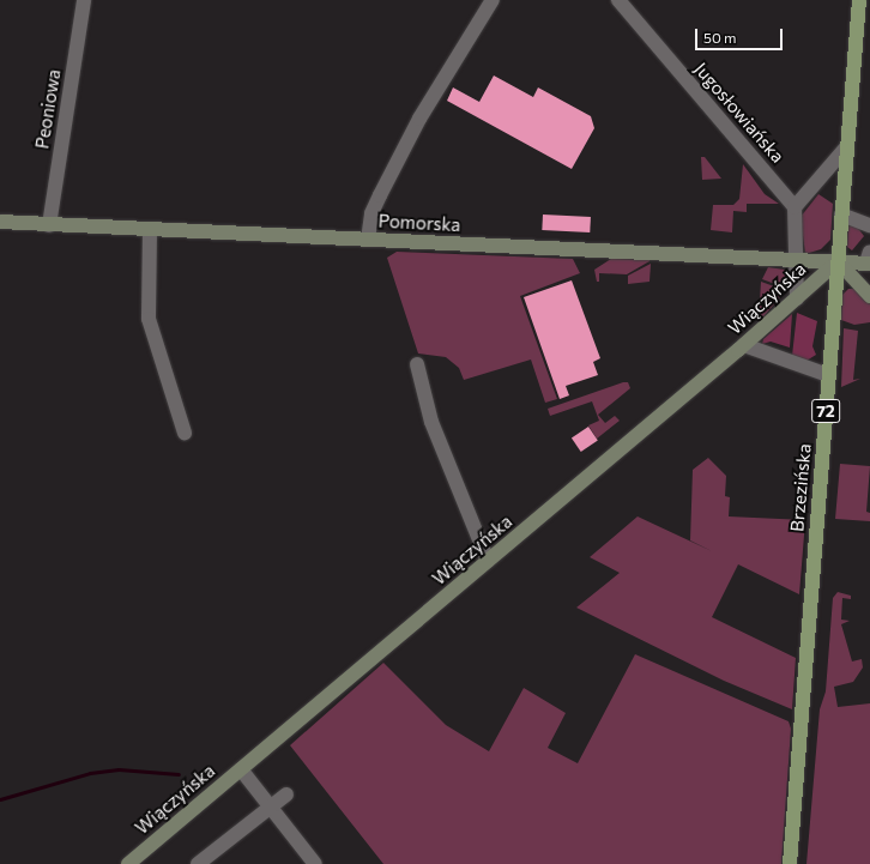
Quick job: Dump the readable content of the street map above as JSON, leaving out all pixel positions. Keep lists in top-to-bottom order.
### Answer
{
  "streets": {
    "main road": ["72", "Brzezińska"],
    "street": [
      "Peoniowa",
      "Jugosłowiańska",
      "Pomorska",
      "Wiączyńska"
    ]
  },
  "crossings": [
    ["Peoniowa", "Pomorska"],
    ["Pomorska", "Wiączyńska"],
    ["Pomorska", "Brzezińska"],
    ["Wiączyńska", "Brzezińska"]
  ],
  "scale_bar": "50 m"
}
